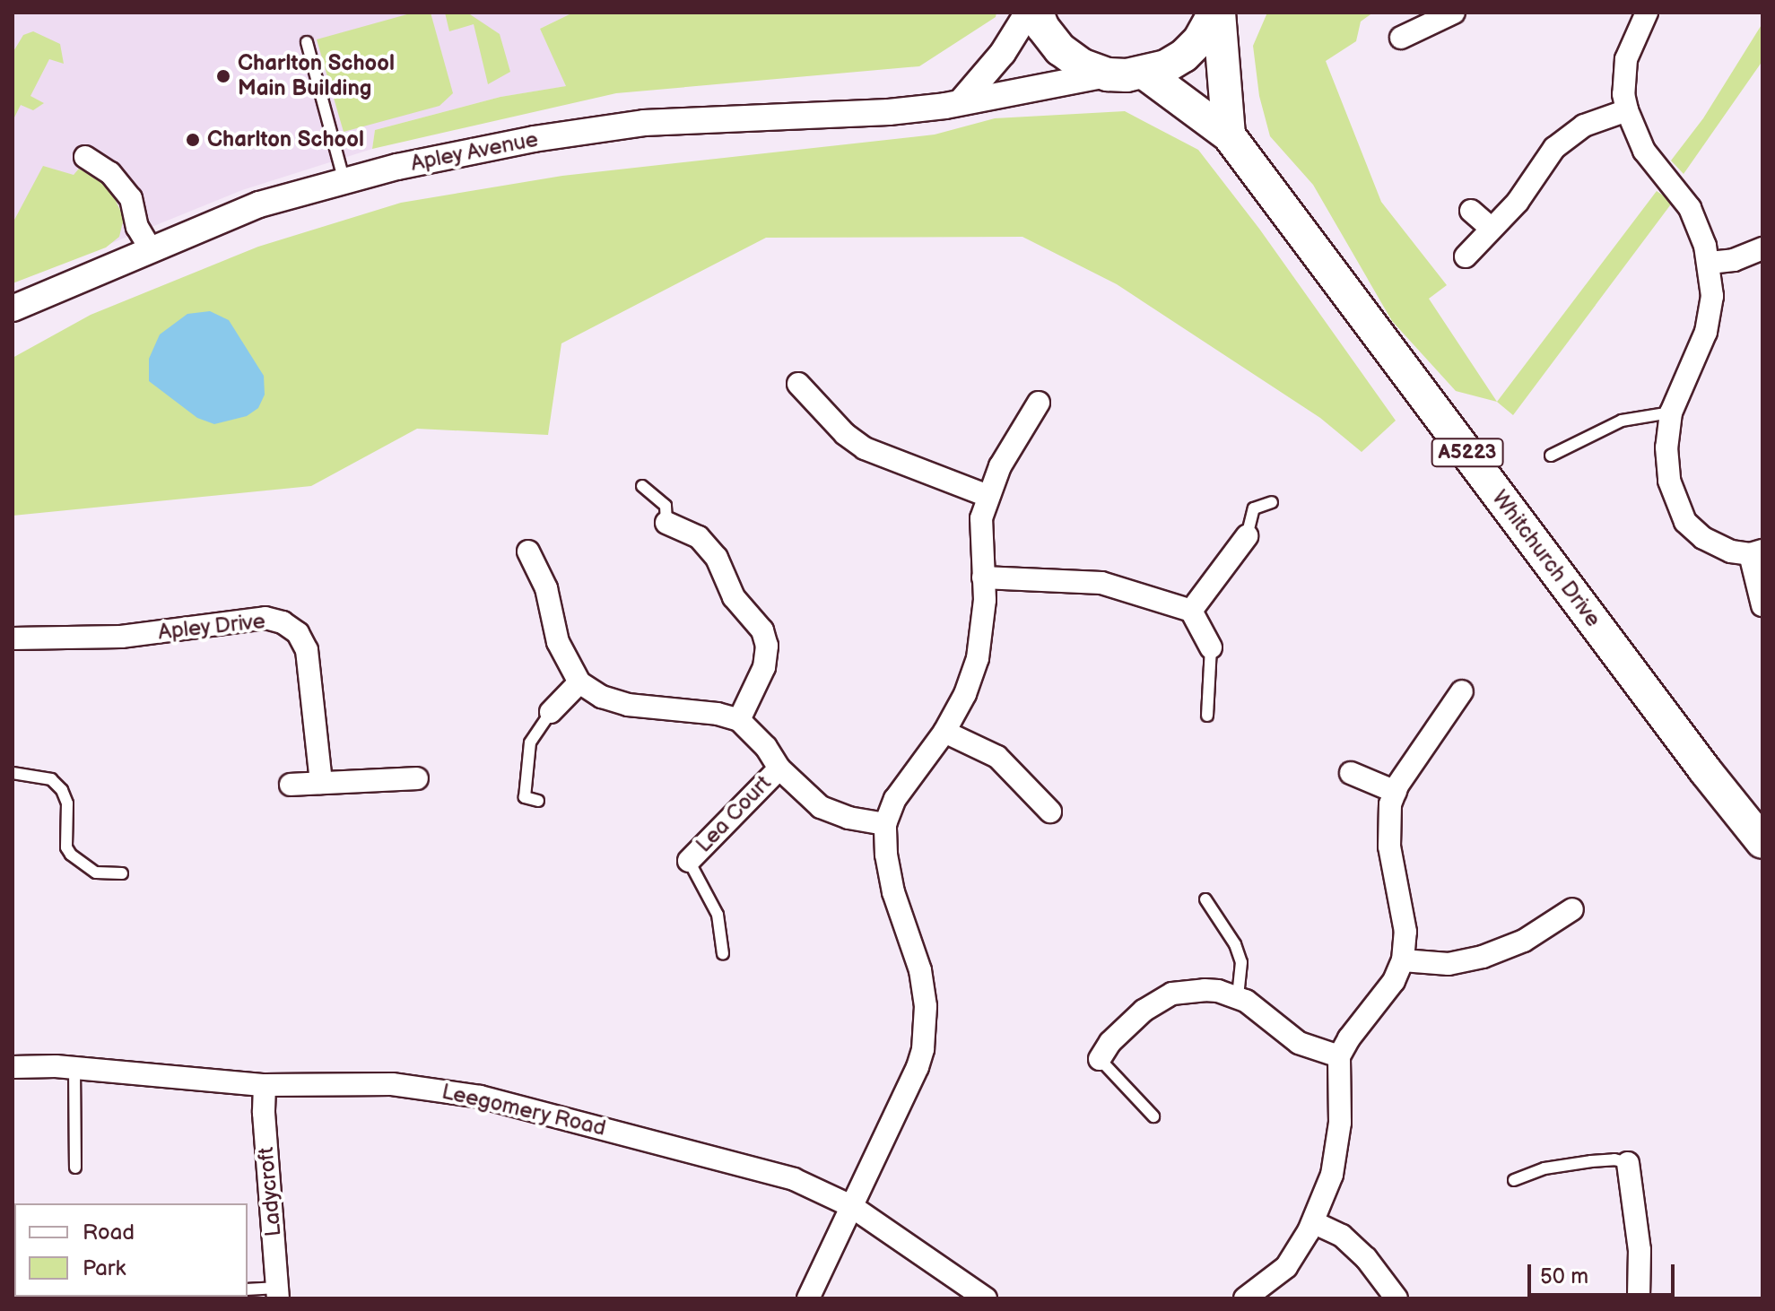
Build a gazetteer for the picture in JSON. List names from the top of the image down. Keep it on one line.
{"streets":{"main road":["A5223","Whitchurch Drive"],"street":["Apley Avenue","Apley Drive","Lea Court","Leegomery Road","Ladycroft"]},"crossings":[["Leegomery Road","Ladycroft"]],"places":["Charlton School Main Building","Charlton School"],"legend":["Road","Park"],"scale_bar":"50 m"}
